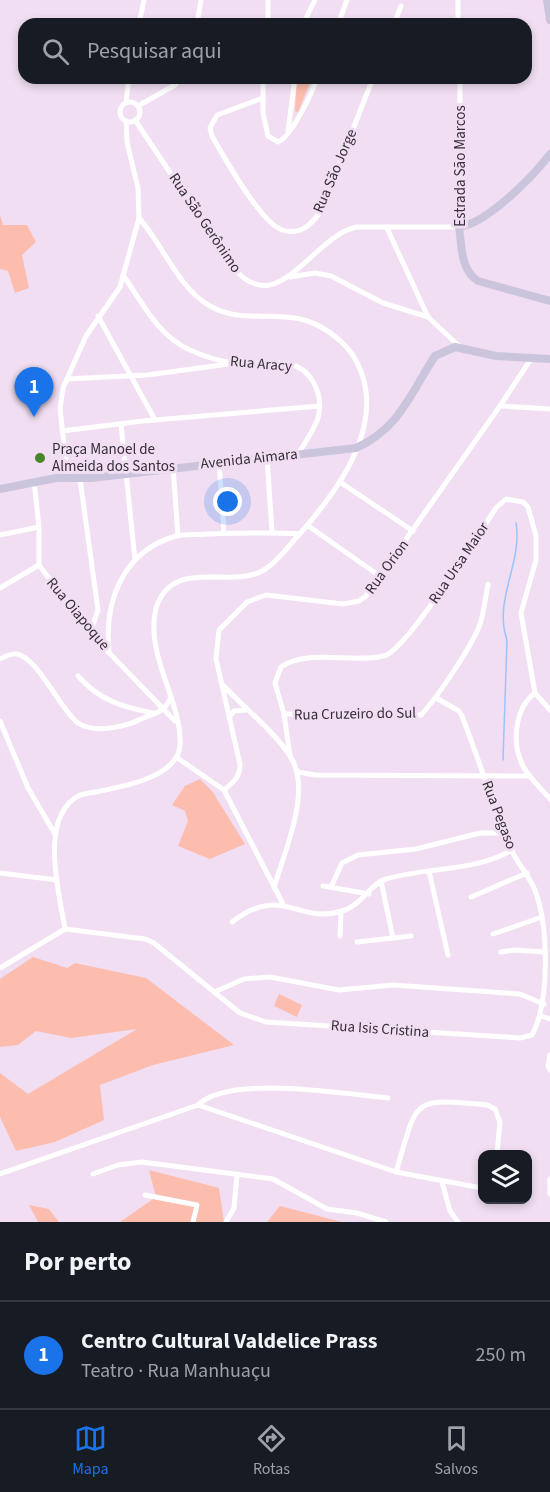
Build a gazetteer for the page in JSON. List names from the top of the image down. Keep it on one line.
{"streets":{"main road":["Estrada São Marcos","Avenida Aimara"],"street":["Rua São Jorge","Rua São Gerônimo","Rua Aracy","Rua Ursa Maior","Rua Orion","Rua Oiapoque","Rua Cruzeiro do Sul","Rua Pegaso","Rua Isis Cristina"]},"crossings":[["Avenida Aimara","Rua Oiapoque"],["Rua Ursa Maior","Rua Cruzeiro do Sul"],["Rua Cruzeiro do Sul","Rua Pegaso"],["Rua Pegaso","Rua Isis Cristina"]],"places":["Praça Manoel de Almeida dos Santos"],"page":{"search":"Pesquisar aqui","pins":"1","heading":"Por perto","list":[{"mark":"1","name":"Centro Cultural Valdelice Prass","note":"Teatro · Rua Manhuaçu","value":"250 m"}],"nav":["Mapa","Rotas","Salvos"]}}
